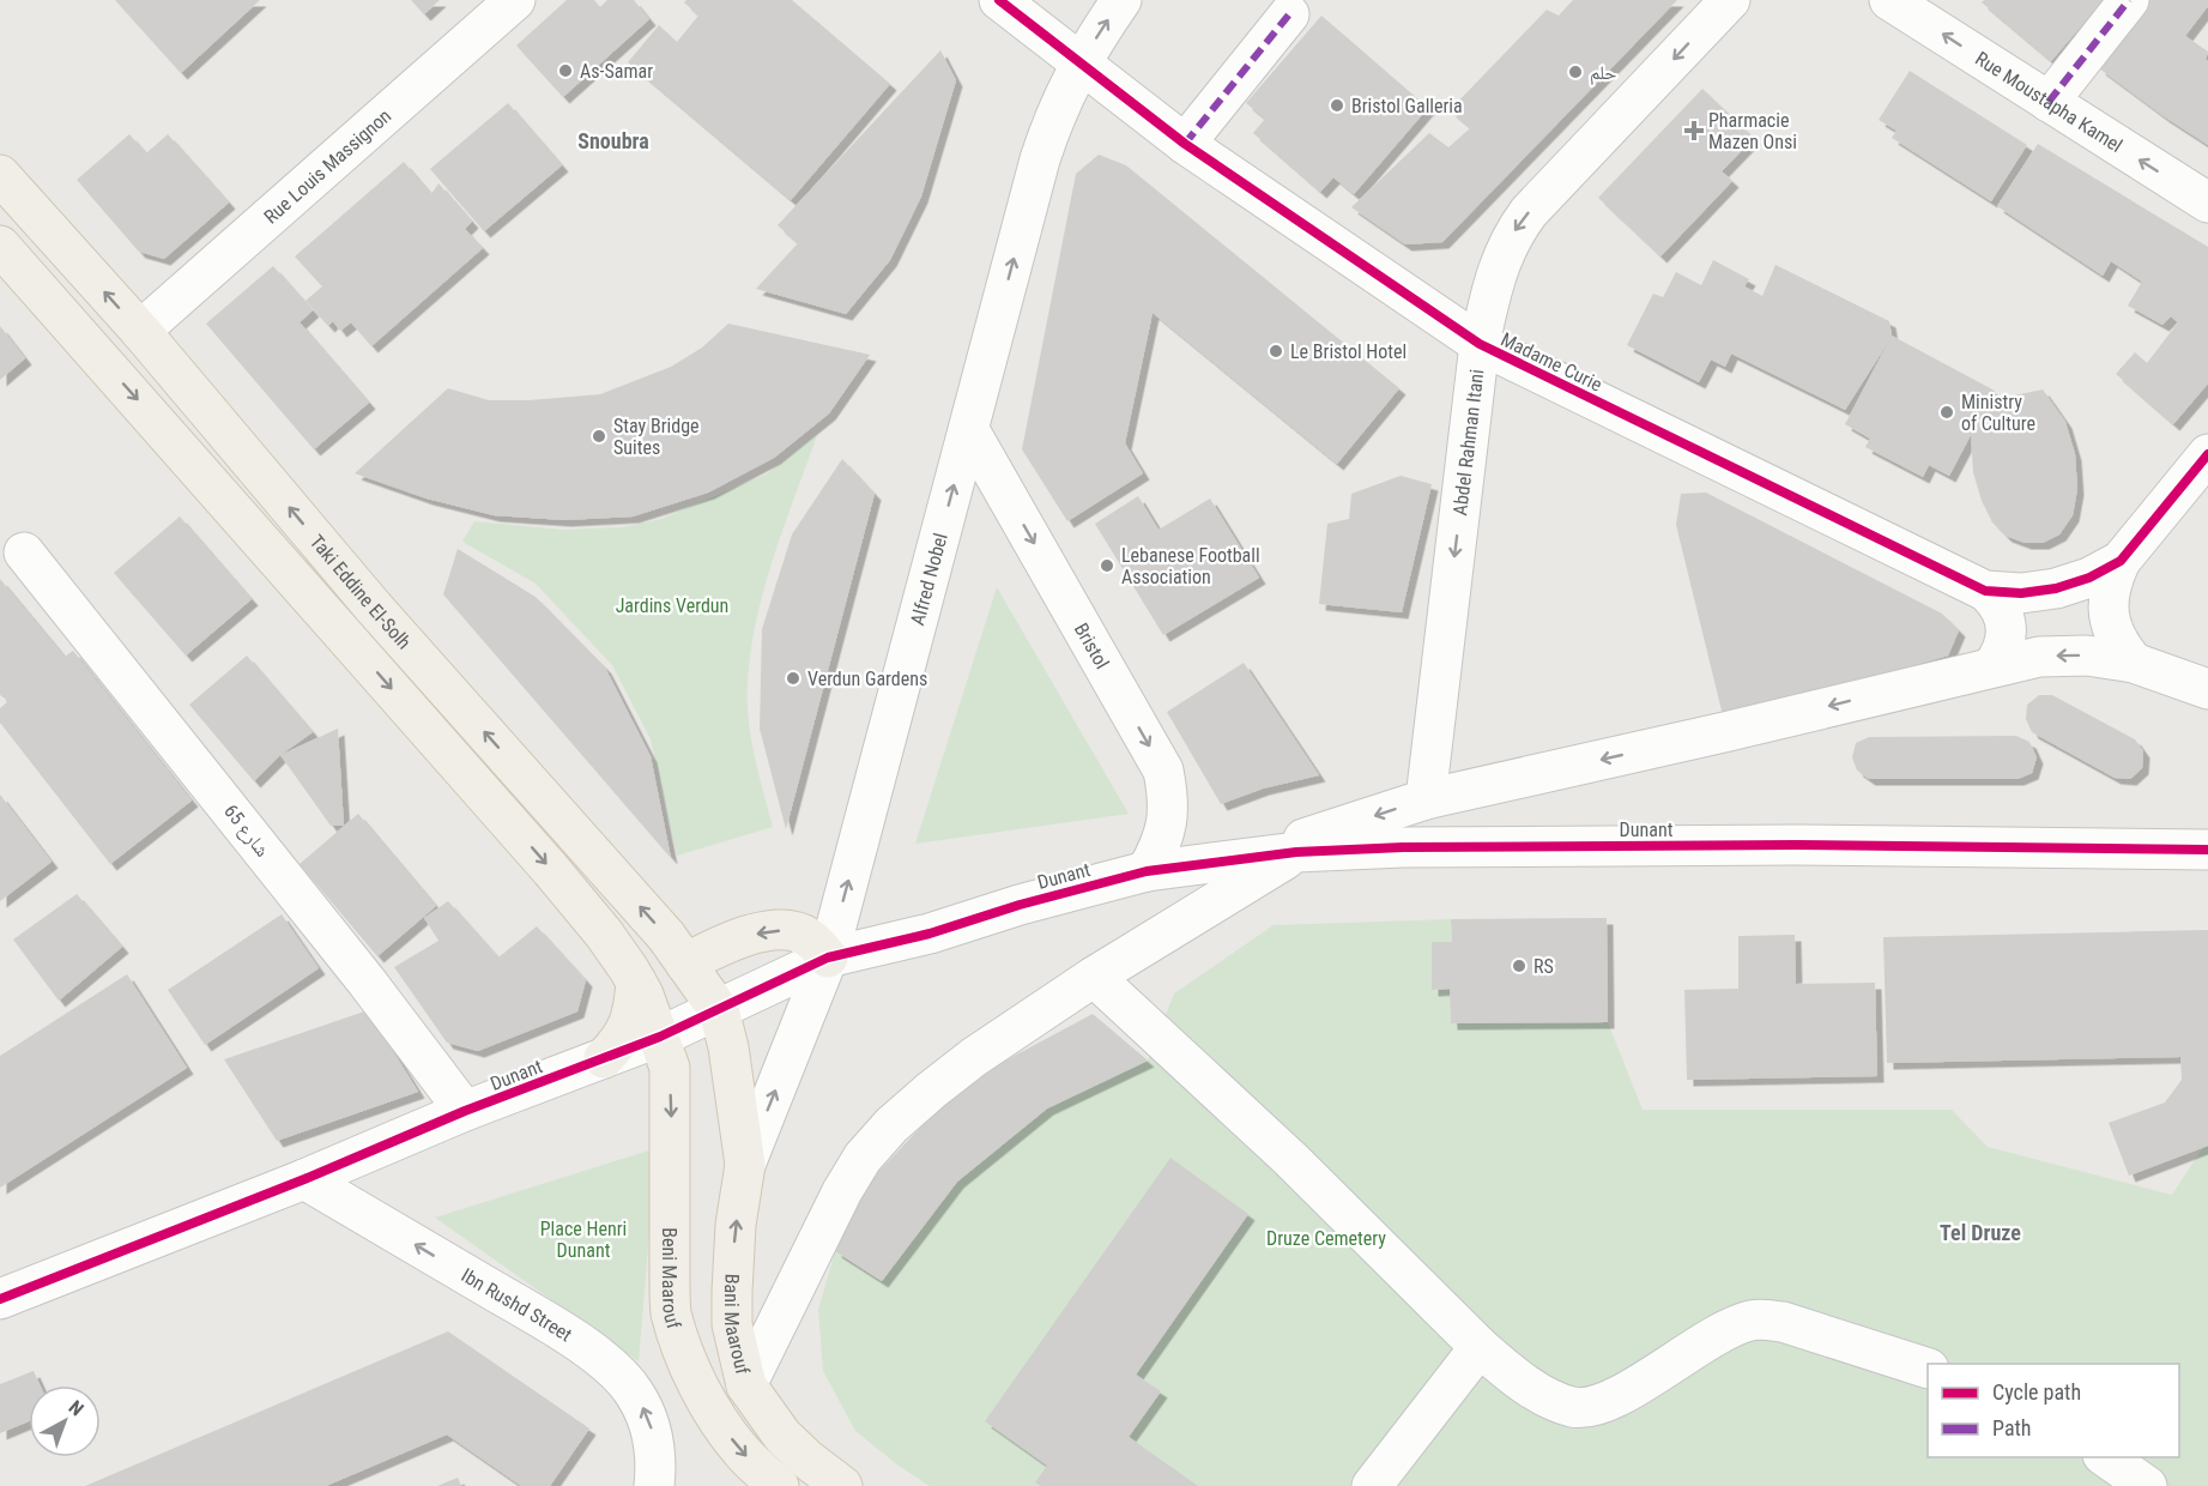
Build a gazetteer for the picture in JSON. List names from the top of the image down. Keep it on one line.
{"streets":{"main road":["Taki Eddine El-Solh","Beni Maarouf","Bani Maarouf"],"street":["Rue Moustapha Kamel","Rue Louis Massignon","Madame Curie","Abdel Rahman Itani","Alfred Nobel","Bristol","Dunant","شارع 65","Ibn Rushd Street"]},"crossings":[["Rue Louis Massignon","Taki Eddine El-Solh"],["Madame Curie","Abdel Rahman Itani"],["Madame Curie","Alfred Nobel"],["Abdel Rahman Itani","Dunant"],["Alfred Nobel","Bristol"],["Alfred Nobel","Dunant"],["Alfred Nobel","Bani Maarouf"],["Taki Eddine El-Solh","Dunant"],["Bristol","Dunant"],["Dunant","شارع 65"],["Dunant","Beni Maarouf"],["Dunant","Ibn Rushd Street"]],"one_way":["Rue Moustapha Kamel","Abdel Rahman Itani","Bristol","Ibn Rushd Street","Bani Maarouf"],"districts":["Snoubra","Tel Druze"],"parks":["Jardins Verdun","Place Henri Dunant","Druze Cemetery"],"places":{"other":["As-Samar","حلم","Bristol Galleria","Le Bristol Hotel","Ministry of Culture","Stay Bridge Suites","Lebanese Football Association","Verdun Gardens","RS"],"health":["Pharmacie Mazen Onsi"]},"legend":["Cycle path","Path"],"north":"top right"}
